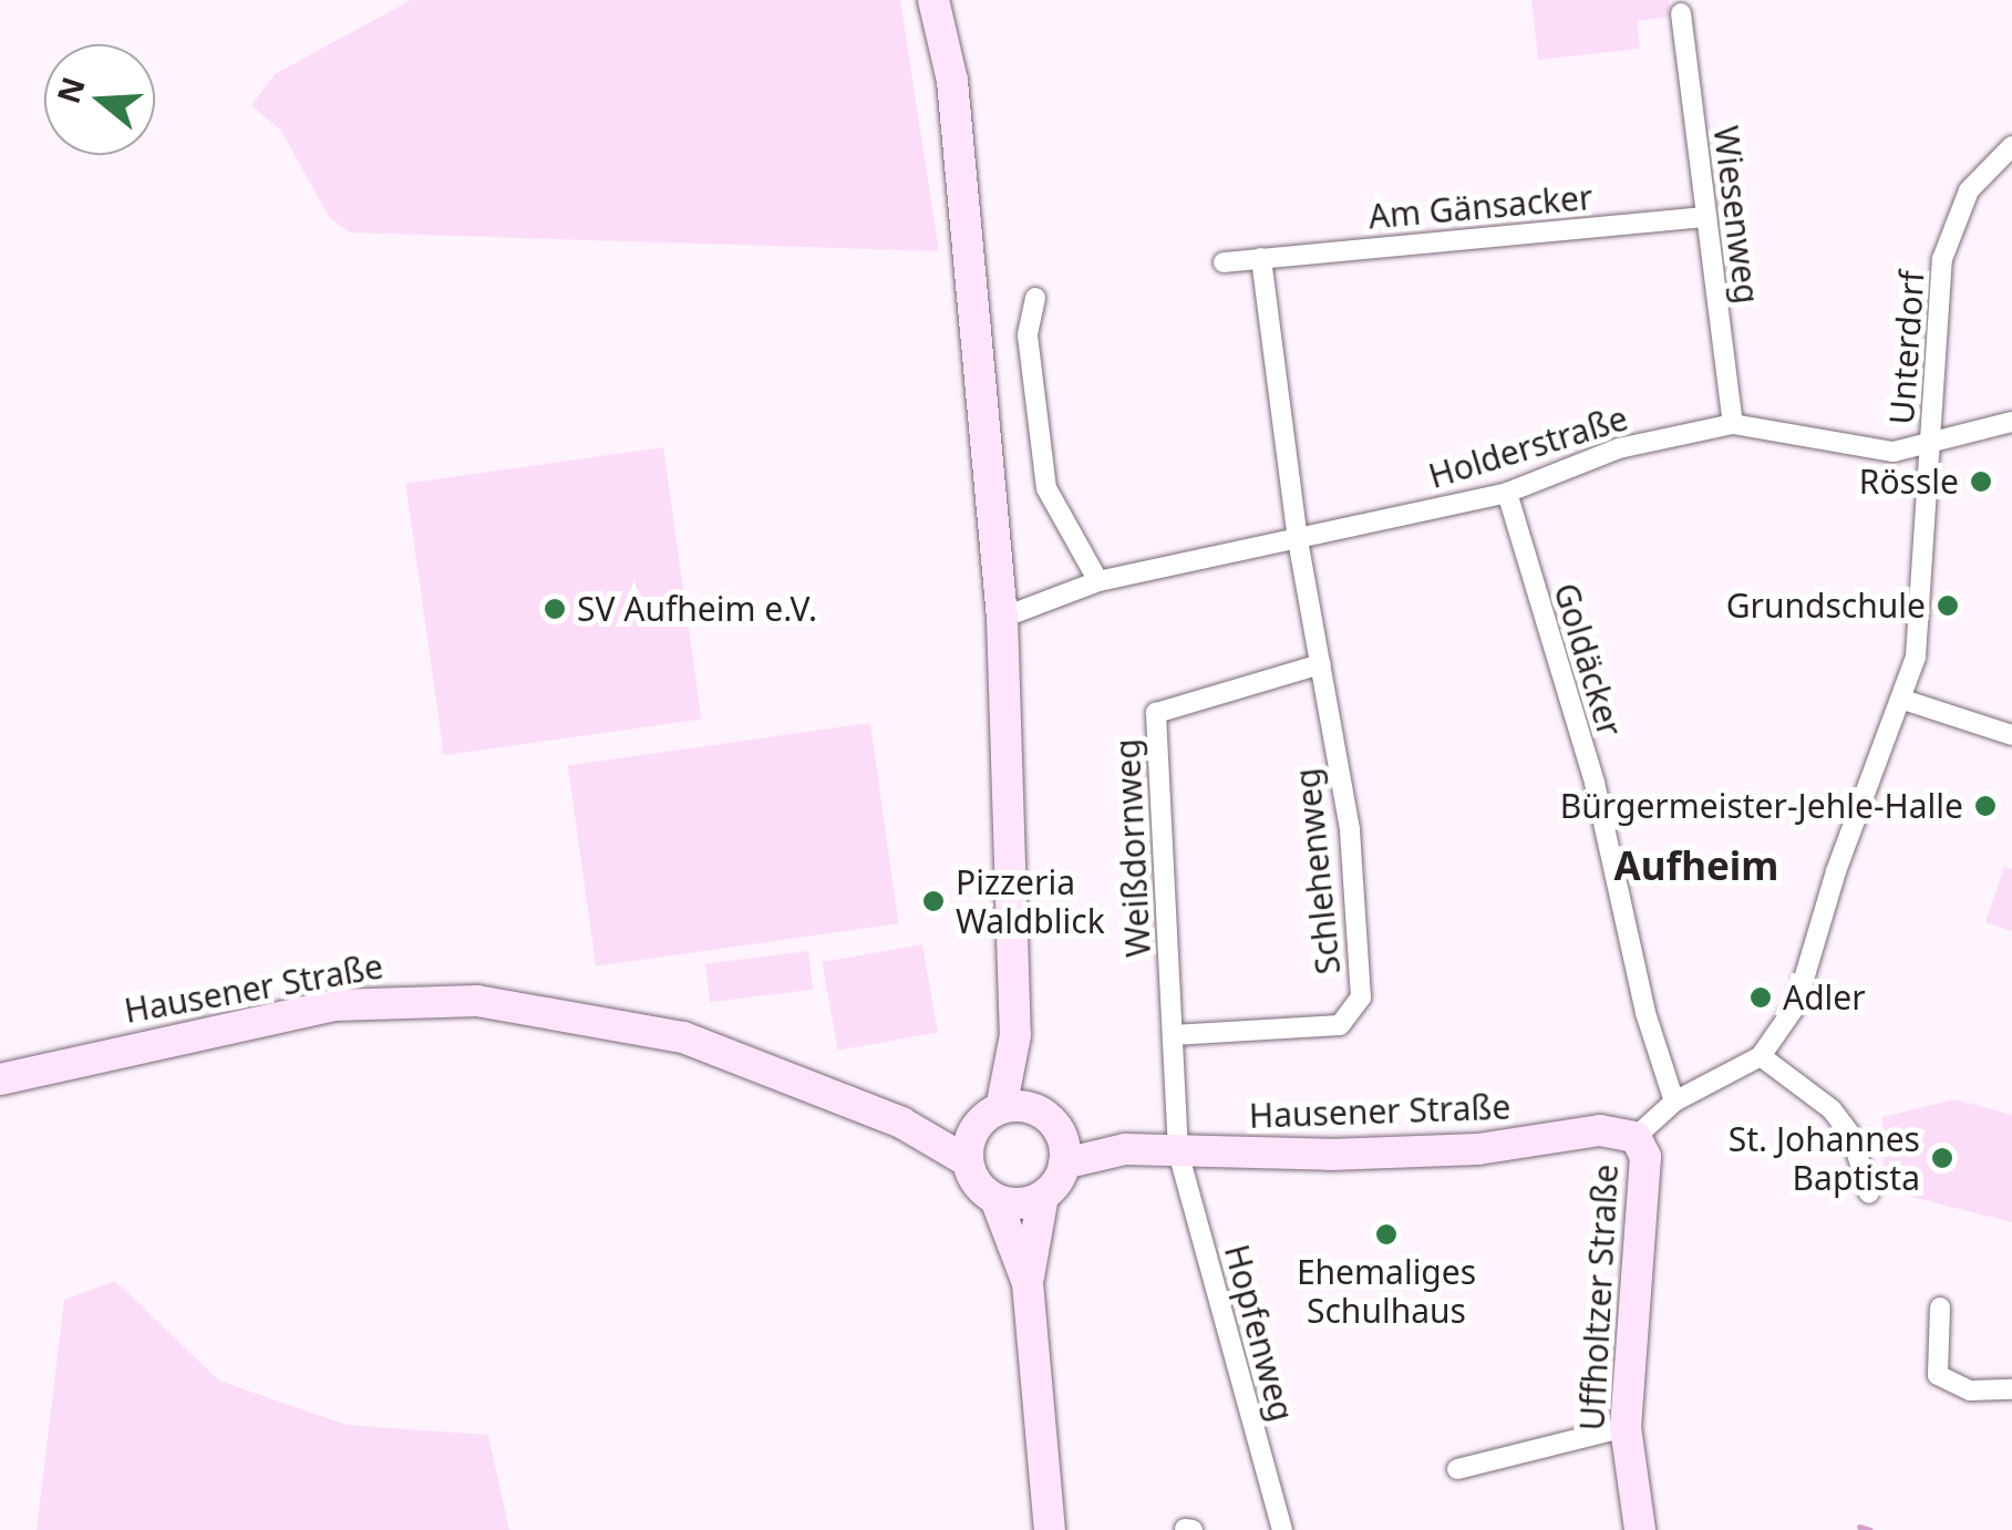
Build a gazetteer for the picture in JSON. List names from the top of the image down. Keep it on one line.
{"streets":{"street":["Am Gänsacker","Wiesenweg","Unterdorf","Holderstraße","Goldäcker","Weißdornweg","Schlehenweg","Hausener Straße","Uffholtzer Straße","Hopfenweg"]},"crossings":[["Am Gänsacker","Wiesenweg"],["Wiesenweg","Holderstraße"],["Unterdorf","Holderstraße"],["Unterdorf","Goldäcker"],["Unterdorf","Hausener Straße"],["Unterdorf","Uffholtzer Straße"],["Holderstraße","Goldäcker"],["Holderstraße","Schlehenweg"],["Weißdornweg","Schlehenweg"],["Weißdornweg","Hausener Straße"],["Weißdornweg","Hopfenweg"],["Hausener Straße","Uffholtzer Straße"],["Hausener Straße","Hopfenweg"]],"districts":["Aufheim"],"places":["Rössle","Grundschule","SV Aufheim e.V.","Bürgermeister-Jehle-Halle","Pizzeria Waldblick","Adler","St. Johannes Baptista","Ehemaliges Schulhaus"],"north":"left"}
